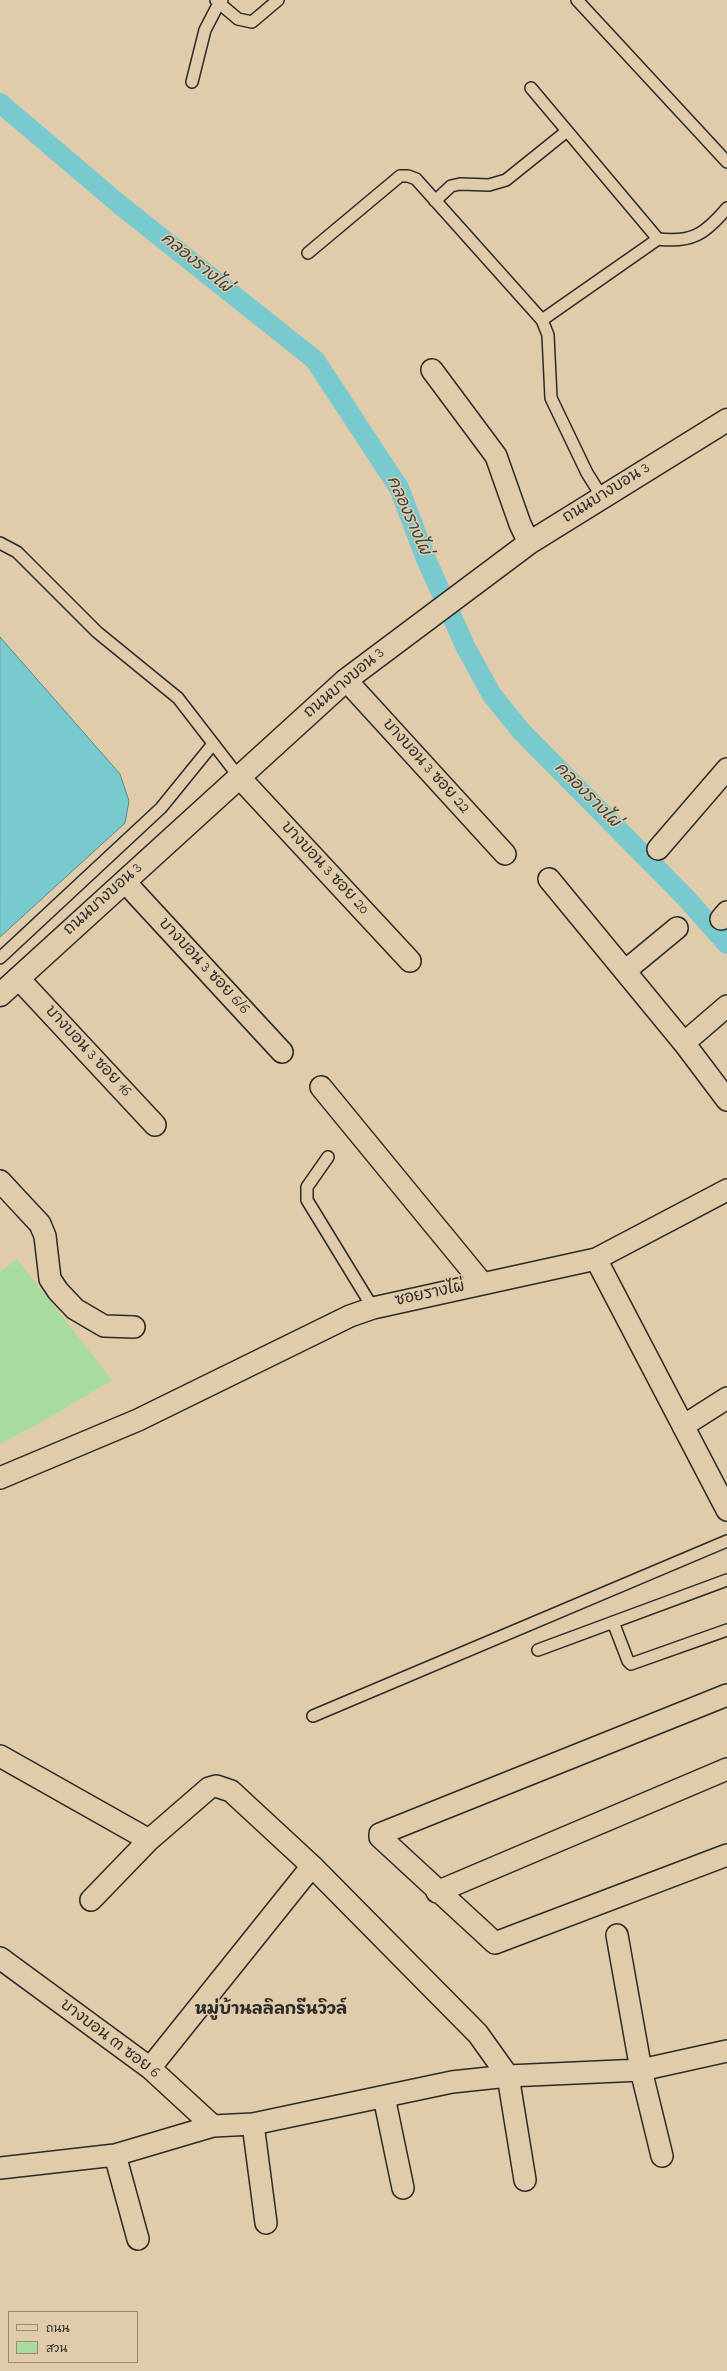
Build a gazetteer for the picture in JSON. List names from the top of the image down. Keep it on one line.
{"streets":{"main road":["ถนนบางบอน 3"],"street":["บางบอน 3 ซอย 22","บางบอน 3 ซอย 20","บางบอน 3 ซอย 6/6","บางบอน 3 ซอย 16","ซอยรางไผ่","บางบอน ๓ ซอย 6"]},"crossings":[["ถนนบางบอน 3","บางบอน 3 ซอย 22"],["ถนนบางบอน 3","บางบอน 3 ซอย 20"],["ถนนบางบอน 3","บางบอน 3 ซอย 6/6"],["ถนนบางบอน 3","บางบอน 3 ซอย 16"]],"districts":["หมู่บ้านลลิลกรีนวิวล์"],"water":["คลองรางไผ่"],"legend":["ถนน","สวน"]}
